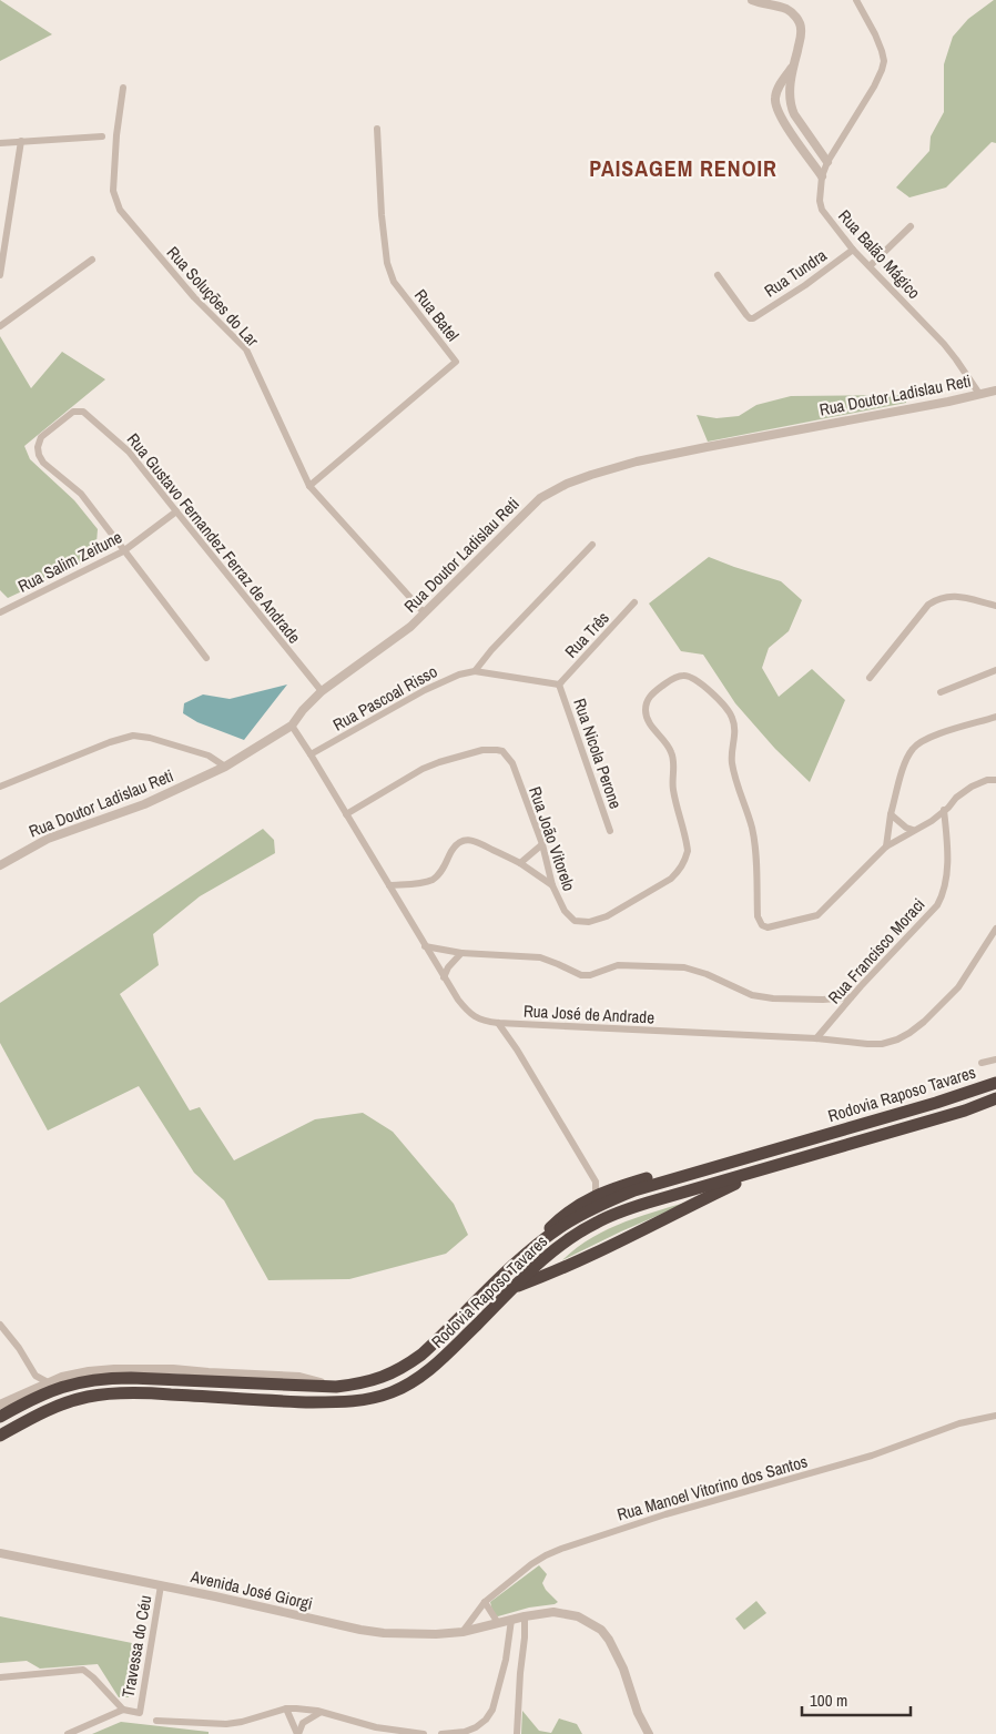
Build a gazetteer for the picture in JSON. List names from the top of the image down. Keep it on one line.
{"streets":{"highway":["Rodovia Raposo Tavares"],"street":["Rua Balão Mágico","Rua Tundra","Rua Soluções do Lar","Rua Batel","Rua Doutor Ladislau Reti","Rua Gustavo Fernandez Ferraz de Andrade","Rua Salim Zeitune","Rua Três","Rua Pascoal Risso","Rua Nicola Perone","Rua João Vitorelo","Rua Francisco Moraci","Rua José de Andrade","Rua Manoel Vitorino dos Santos","Avenida José Giorgi","Travessa do Céu"]},"crossings":[["Rua Balão Mágico","Rua Tundra"],["Rua Balão Mágico","Rua Doutor Ladislau Reti"],["Rua Soluções do Lar","Rua Batel"],["Rua Soluções do Lar","Rua Doutor Ladislau Reti"],["Rua Doutor Ladislau Reti","Rua Gustavo Fernandez Ferraz de Andrade"],["Rua Doutor Ladislau Reti","Rua José de Andrade"],["Rua Gustavo Fernandez Ferraz de Andrade","Rua Salim Zeitune"],["Rua Três","Rua Pascoal Risso"],["Rua Três","Rua Nicola Perone"],["Rua Pascoal Risso","Rua Nicola Perone"],["Rua Pascoal Risso","Rua José de Andrade"],["Rua João Vitorelo","Rua José de Andrade"],["Rua Francisco Moraci","Rua José de Andrade"],["Rua Manoel Vitorino dos Santos","Avenida José Giorgi"],["Avenida José Giorgi","Travessa do Céu"]],"districts":["PAISAGEM RENOIR"],"scale_bar":"100 m"}
